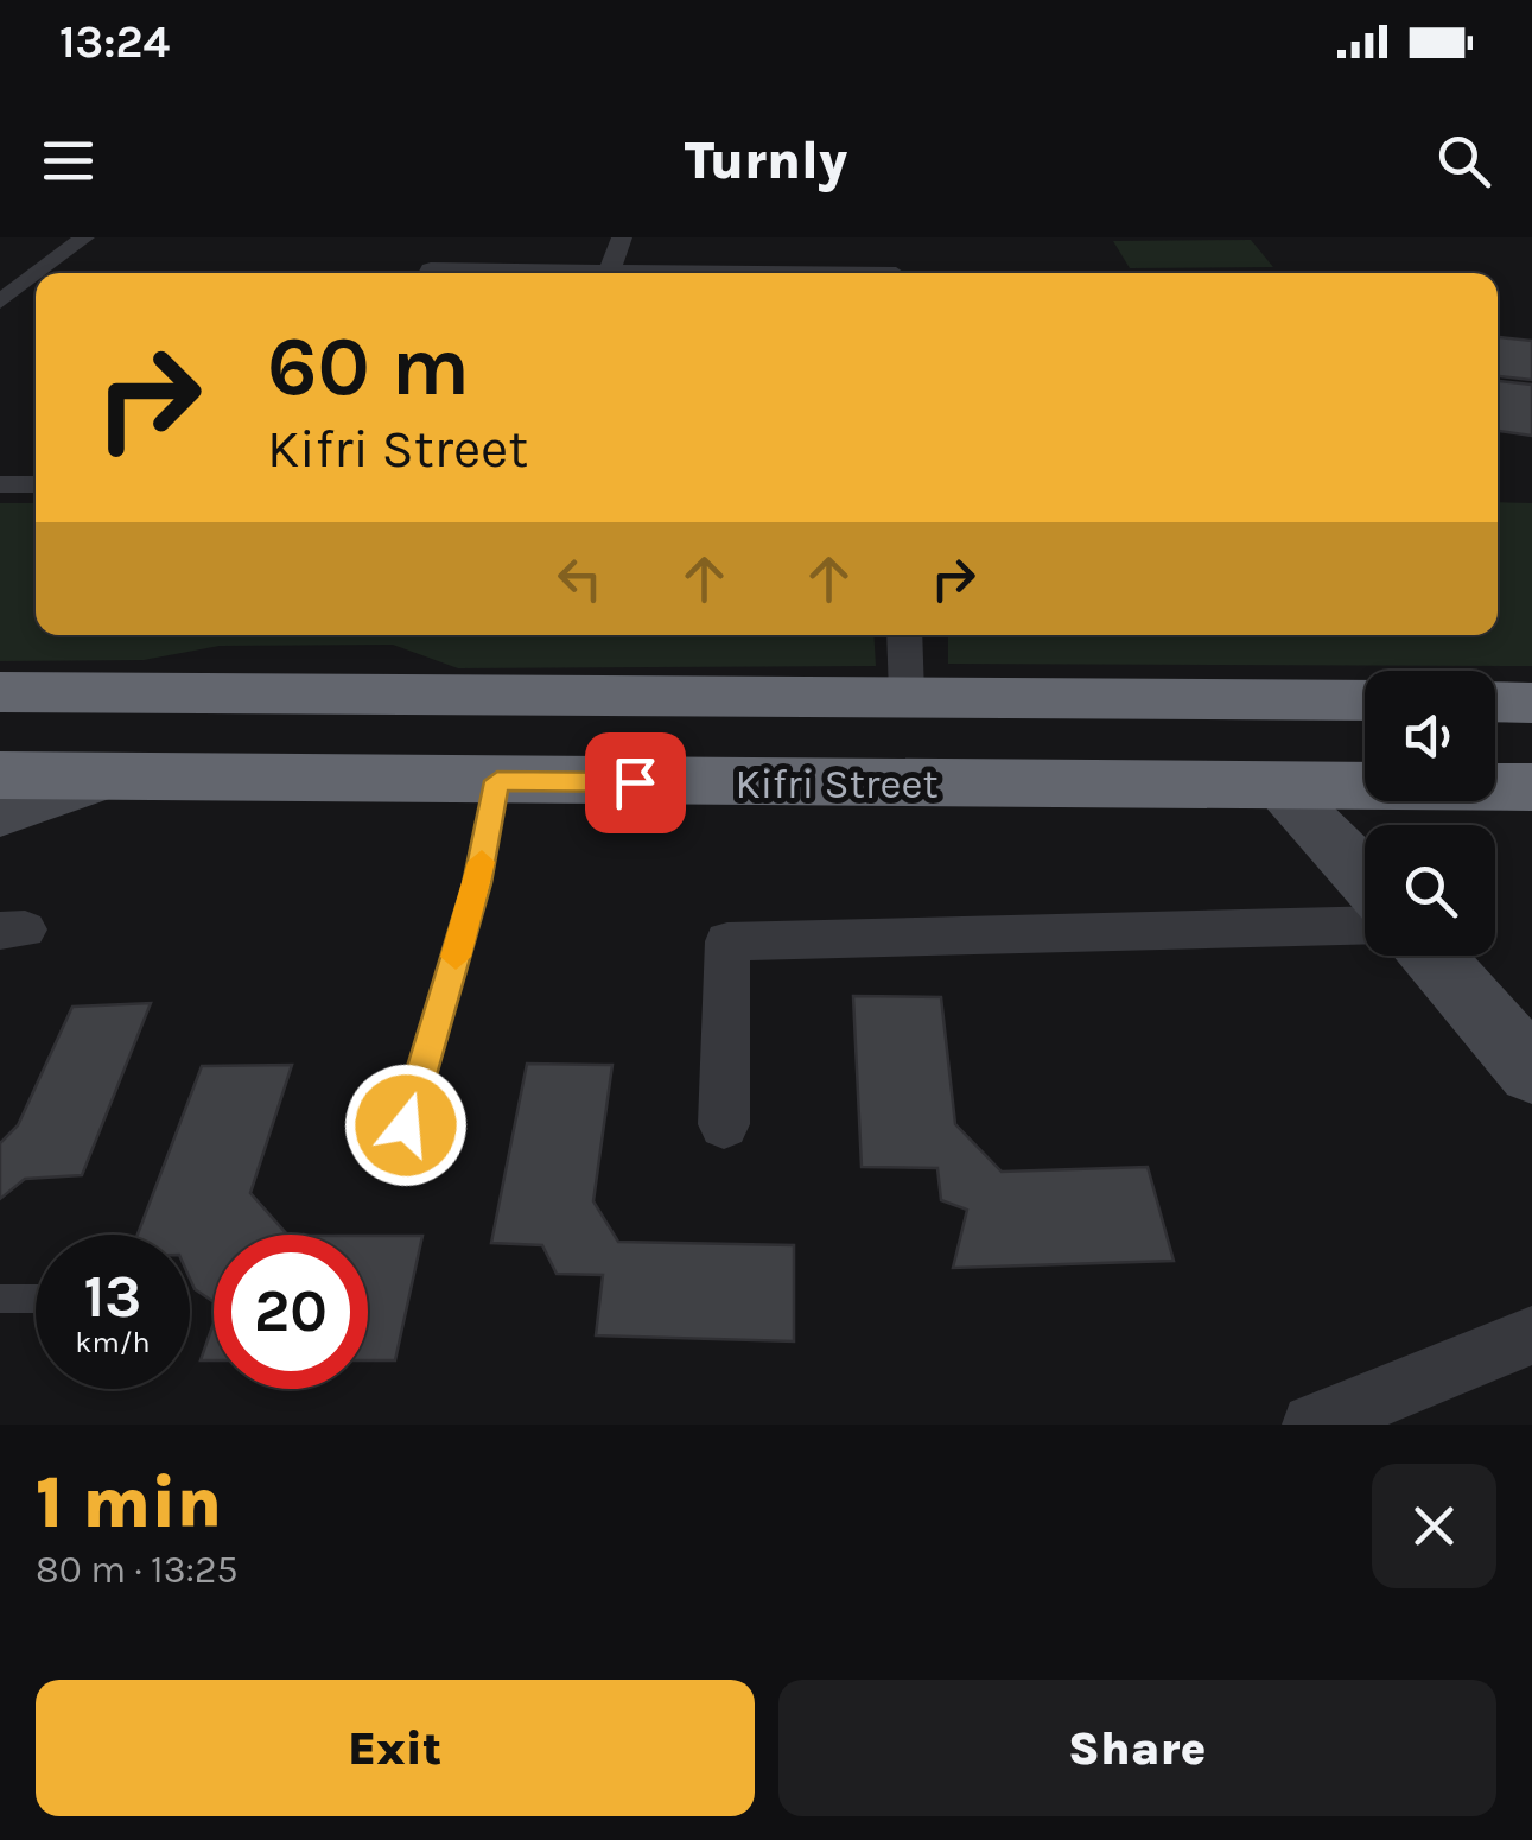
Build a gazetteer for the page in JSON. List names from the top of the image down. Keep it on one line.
{"streets":{"highway":["Kifri Street"]},"page":{"status":"13:24","header":"Turnly","turn":["60 m","Kifri Street"],"speed":"13 km/h","limit":"20","heading":["1 min","80 m · 13:25"],"buttons":["Exit","Share"]}}
